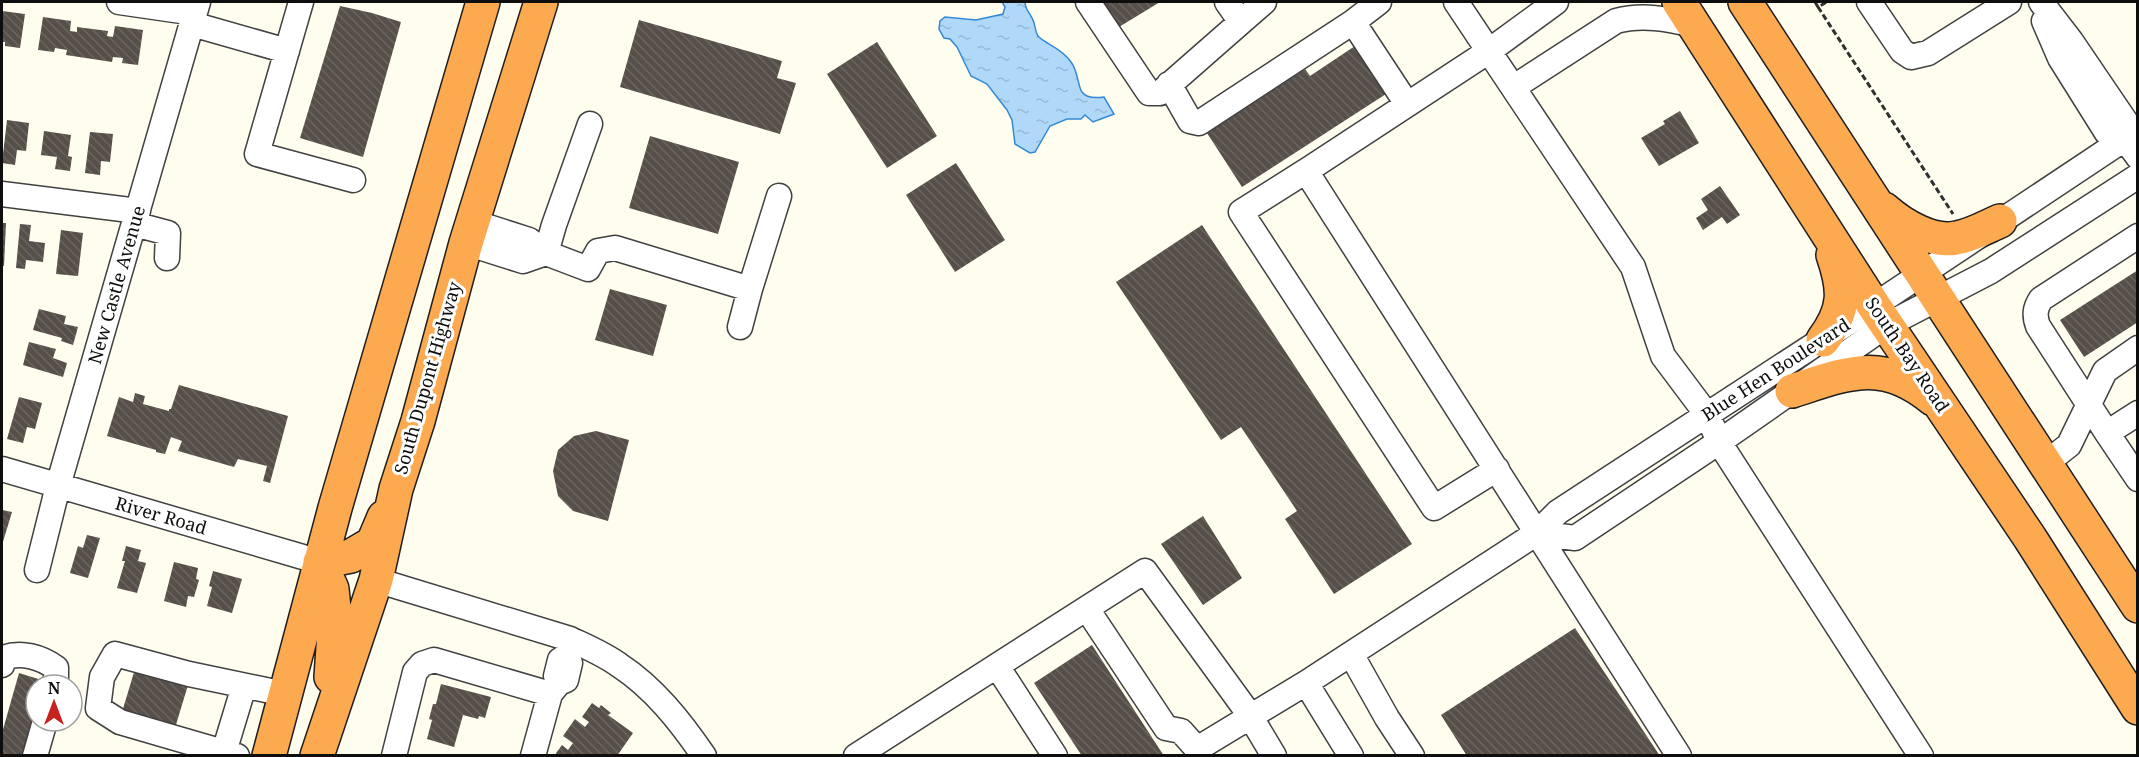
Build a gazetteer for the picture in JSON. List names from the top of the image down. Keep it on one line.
{"streets":{"highway":["South Bay Road","South Dupont Highway"],"street":["New Castle Avenue","Blue Hen Boulevard","River Road"]},"crossings":[["New Castle Avenue","River Road"],["South Bay Road","Blue Hen Boulevard"]],"north":"top"}
